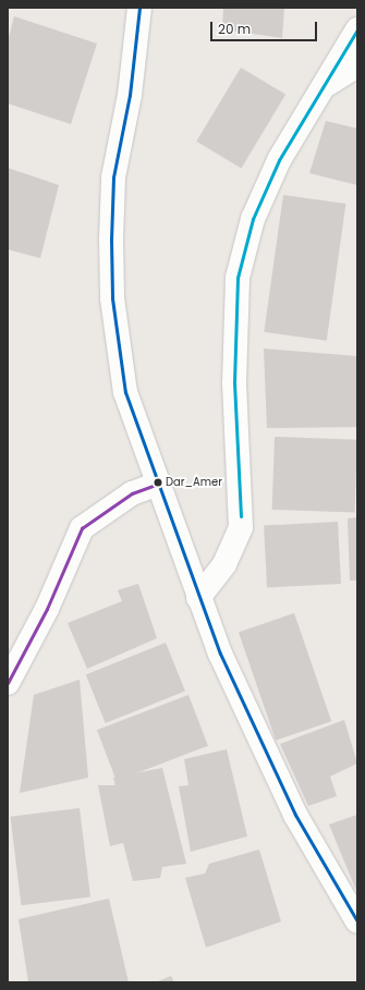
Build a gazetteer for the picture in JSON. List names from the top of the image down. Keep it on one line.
{"places":["Dar_Amer"],"lines":["transit line 20"],"scale_bar":"20 m"}
